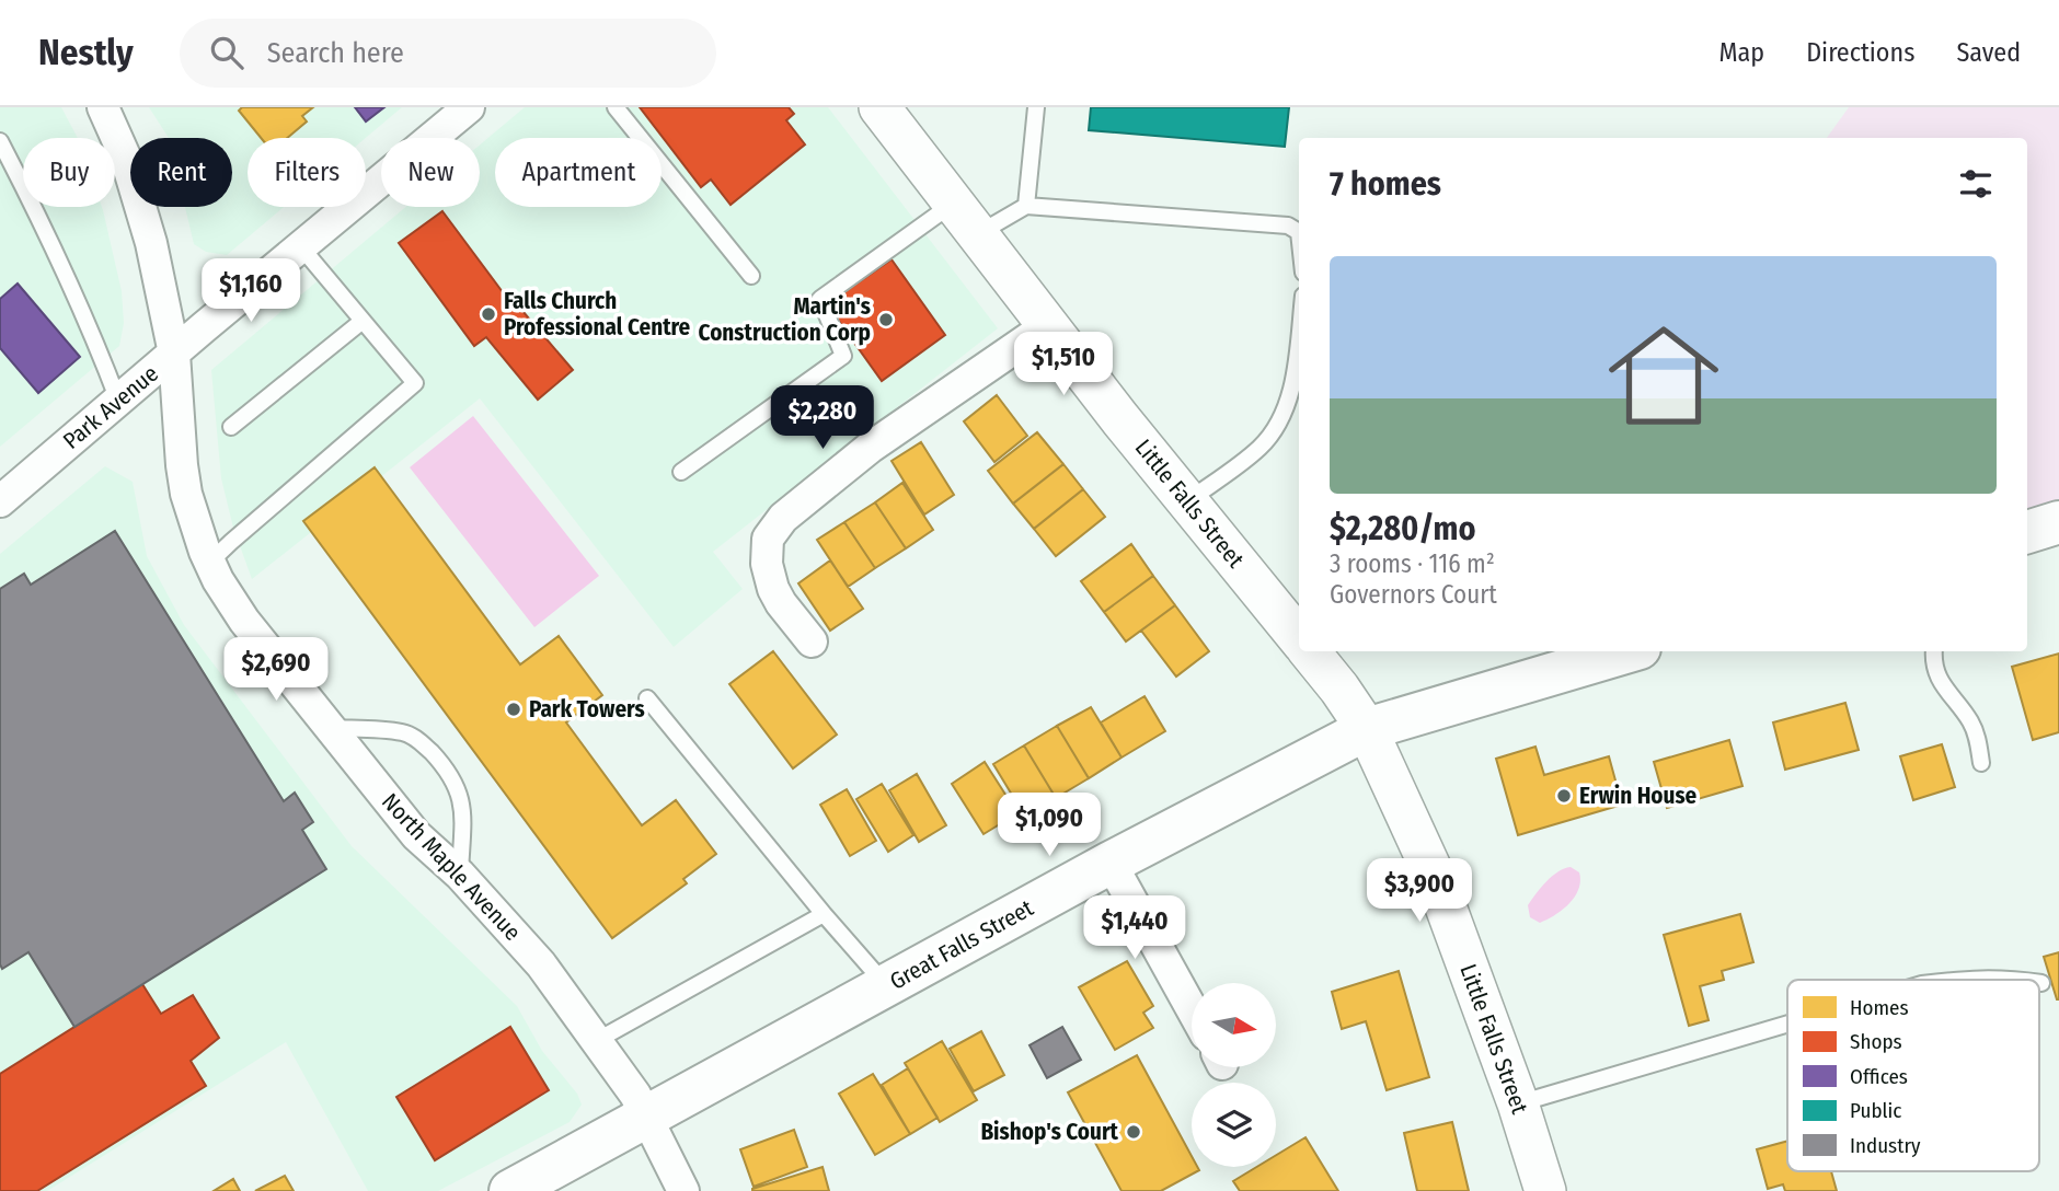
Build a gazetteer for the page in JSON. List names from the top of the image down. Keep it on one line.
{"streets":{"main road":["Great Falls Street"],"street":["Park Avenue","Little Falls Street","North Maple Avenue"]},"crossings":[["Park Avenue","North Maple Avenue"],["Little Falls Street","Great Falls Street"],["North Maple Avenue","Great Falls Street"]],"places":["Falls Church Professional Centre","Martin's Construction Corp","Park Towers","Erwin House","Bishop's Court"],"legend":["Homes","Shops","Offices","Public","Industry"],"north":"right","page":{"header":"Nestly","search":"Search here","nav":["Map","Directions","Saved"],"chip":["Buy","Rent","Filters","New","Apartment"],"heading":"7 homes","list":[{"name":"$2,280/mo","note":"3 rooms · 116 m² · Governors Court"}],"price":["$1,160","$1,510","$2,280","$2,690","$1,090","$3,900","$1,440"]}}
